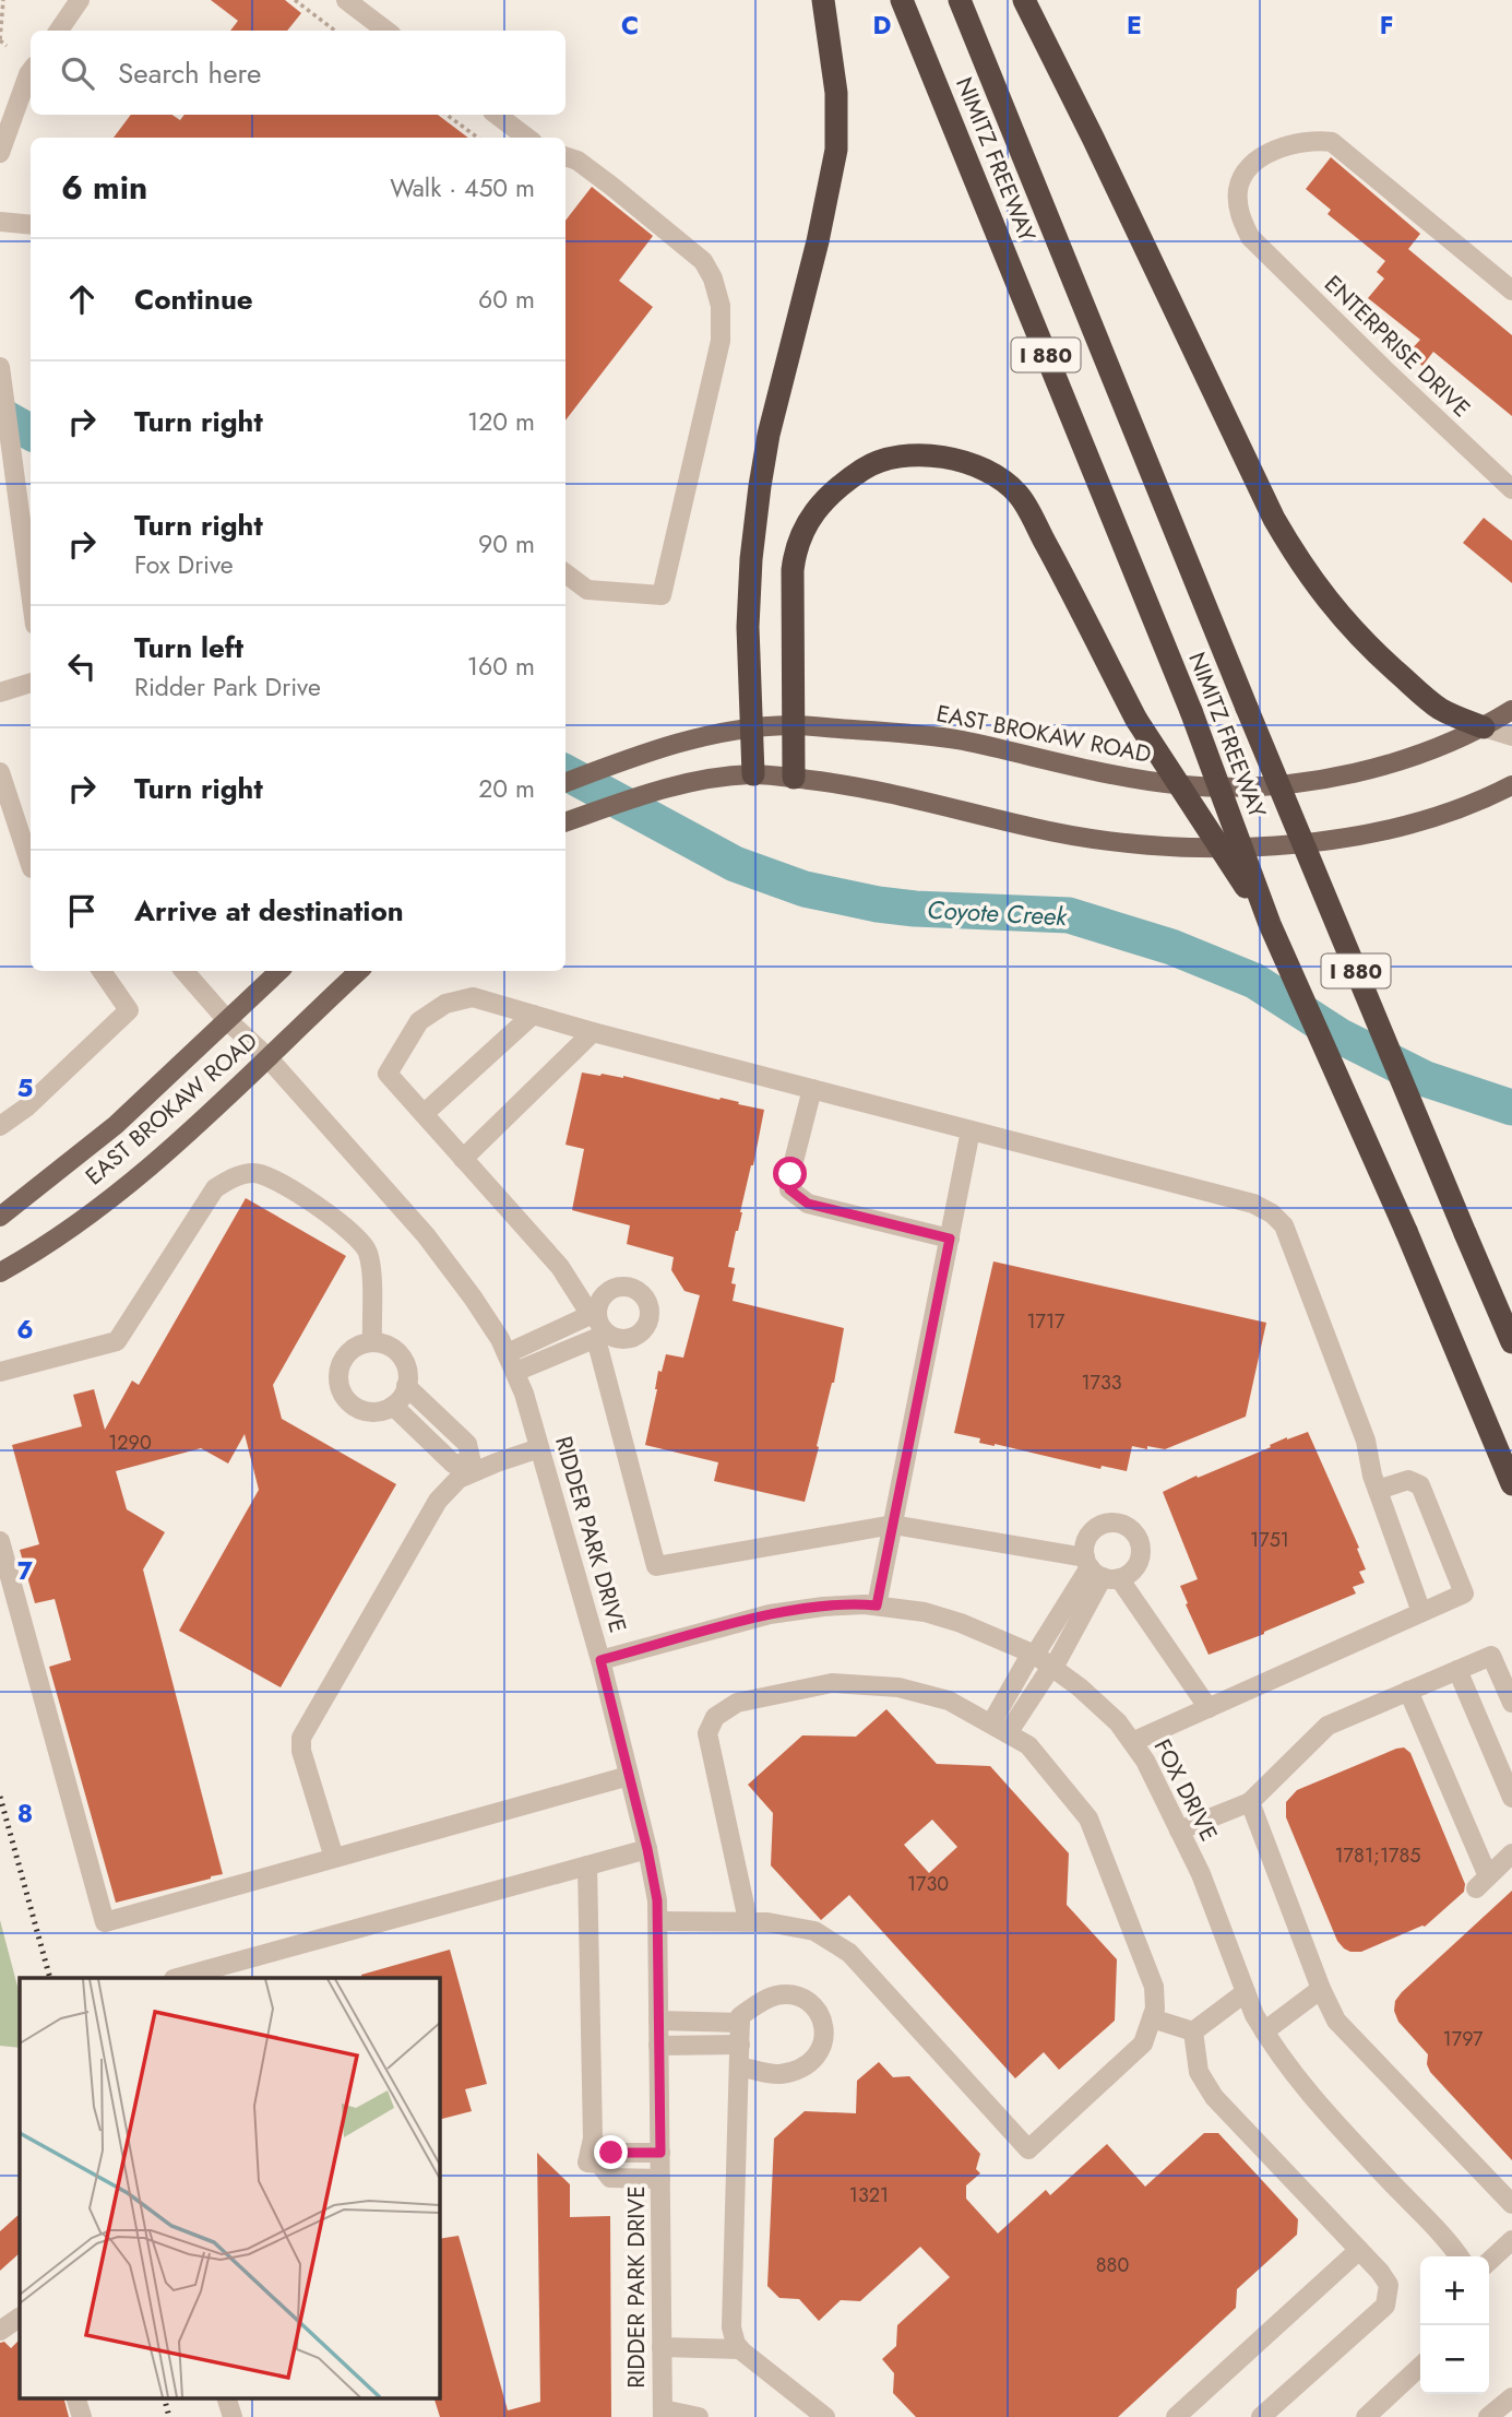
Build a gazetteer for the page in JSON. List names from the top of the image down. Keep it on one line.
{"streets":{"highway":["NIMITZ FREEWAY","I 880"],"main road":["EAST BROKAW ROAD"],"street":["ENTERPRISE DRIVE","RIDDER PARK DRIVE","FOX DRIVE"]},"crossings":[["EAST BROKAW ROAD","RIDDER PARK DRIVE"],["RIDDER PARK DRIVE","FOX DRIVE"]],"water":["Coyote Creek"],"house_numbers":["1717","1733","1290","1751","1781;1785","1730","1797","1321","880"],"page":{"search":"Search here","heading":["6 min","Walk · 450 m"],"list":[["Continue","60 m"],["Turn right","120 m"],["Turn right","Fox Drive","90 m"],["Turn left","Ridder Park Drive","160 m"],["Turn right","20 m"],"Arrive at destination"],"map_buttons":["+","−"]},"grid":{"columns":["C","D","E","F"],"rows":["5","6","7","8"]}}
